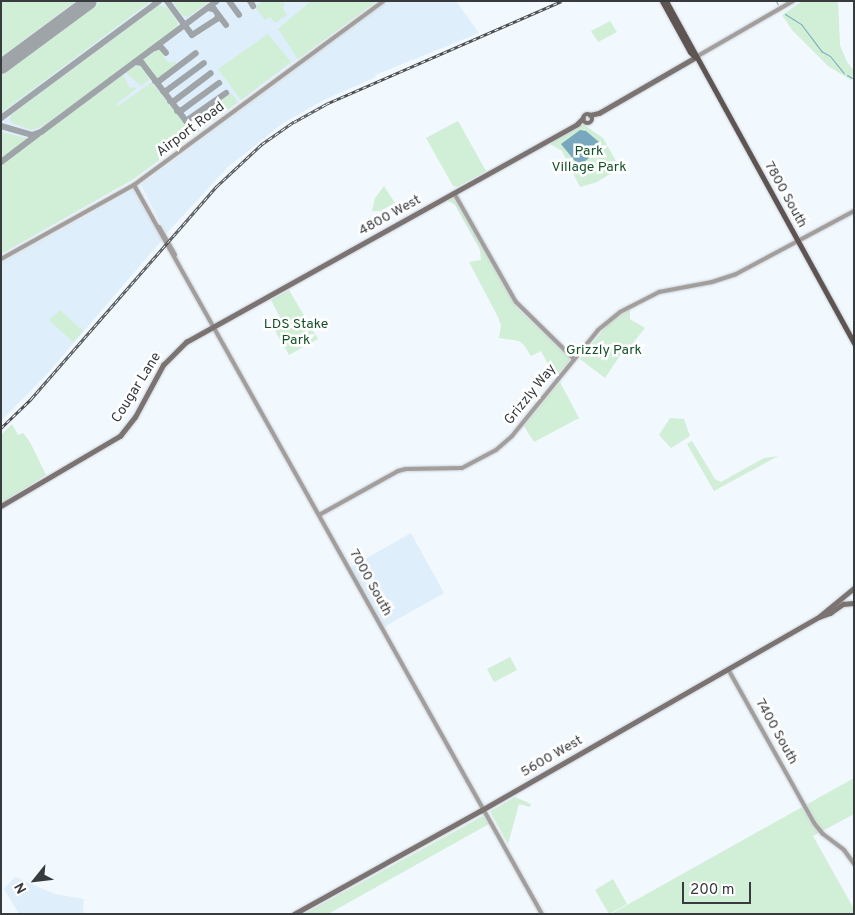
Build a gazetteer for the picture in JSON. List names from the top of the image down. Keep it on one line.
{"streets":{"main road":["7800 South","4800 West","Cougar Lane","5600 West"],"street":["Airport Road","Grizzly Way","7000 South","7400 South"]},"crossings":[["Airport Road","7000 South"],["7800 South","4800 West"],["7800 South","Grizzly Way"],["4800 West","Cougar Lane"],["4800 West","7000 South"],["Cougar Lane","7000 South"],["Grizzly Way","7000 South"],["7000 South","5600 West"],["7400 South","5600 West"]],"parks":["Park Village Park","LDS Stake Park","Grizzly Park"],"scale_bar":"200 m","north":"bottom left"}
